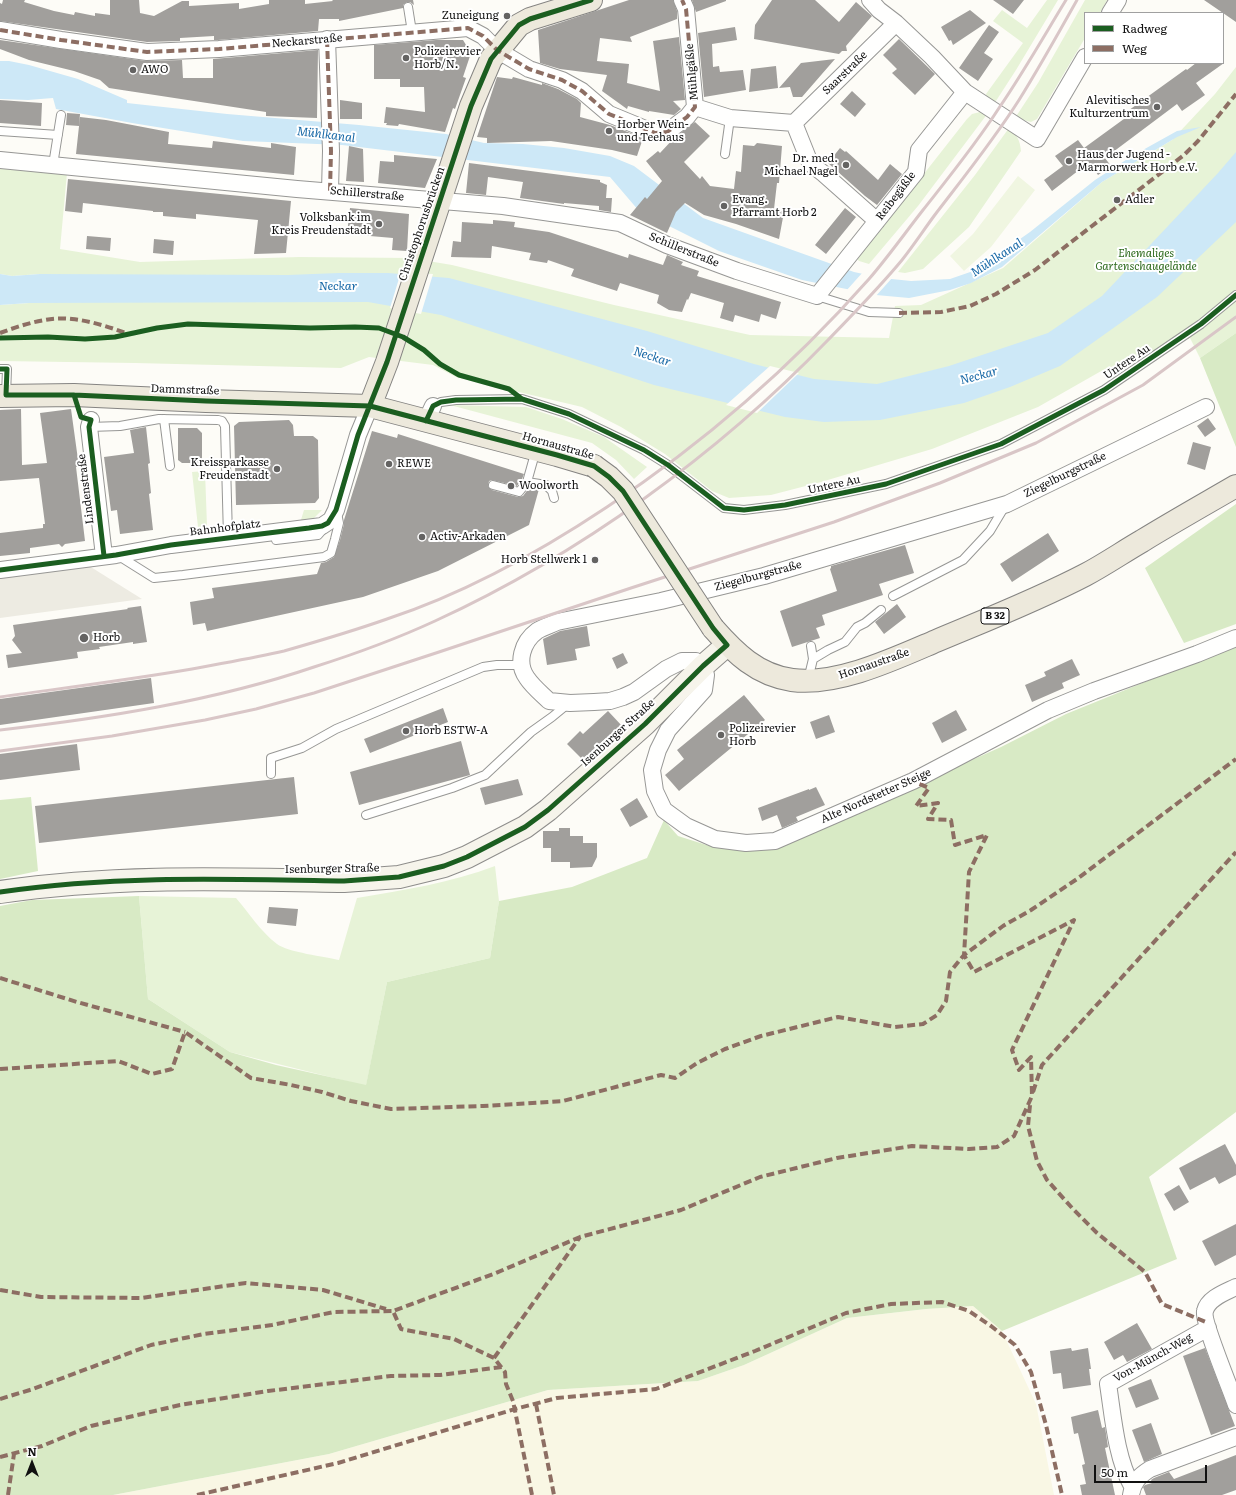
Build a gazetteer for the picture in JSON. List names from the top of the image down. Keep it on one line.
{"streets":{"main road":["Christophorusbrücken","Dammstraße","Hornaustraße","B 32"],"street":["Neckarstraße","Mühlgäßle","Saarstraße","Schillerstraße","Reibegäßle","Ziegelburgstraße","Lindenstraße","Bahnhofplatz","Isenburger Straße","Alte Nordstetter Steige","Von-Münch-Weg"],"lane":["Untere Au"]},"crossings":[["Neckarstraße","Mühlgäßle"],["Neckarstraße","Christophorusbrücken"],["Mühlgäßle","Christophorusbrücken"],["Schillerstraße","Reibegäßle"],["Schillerstraße","Christophorusbrücken"],["Christophorusbrücken","Dammstraße"],["Christophorusbrücken","Hornaustraße"],["Untere Au","Hornaustraße"],["Dammstraße","Hornaustraße"],["Hornaustraße","Isenburger Straße"],["Lindenstraße","Bahnhofplatz"],["Isenburger Straße","Alte Nordstetter Steige"]],"water":["Mühlkanal","Neckar"],"parks":["Ehemaliges Gartenschaugelände"],"places":["Zuneigung","Polizeirevier Horb/N.","AWO","Alevitisches Kulturzentrum","Horber Wein- und Teehaus","Haus der Jugend - Marmorwerk Horb e.V.","Dr. med. Michael Nagel","Adler","Evang. Pfarramt Horb 2","Volksbank im Kreis Freudenstadt","REWE","Kreissparkasse Freudenstadt","Woolworth","Activ-Arkaden","Horb Stellwerk 1","Horb","Horb ESTW-A","Polizeirevier Horb"],"legend":["Radweg","Weg"],"scale_bar":"50 m","north":"top"}
